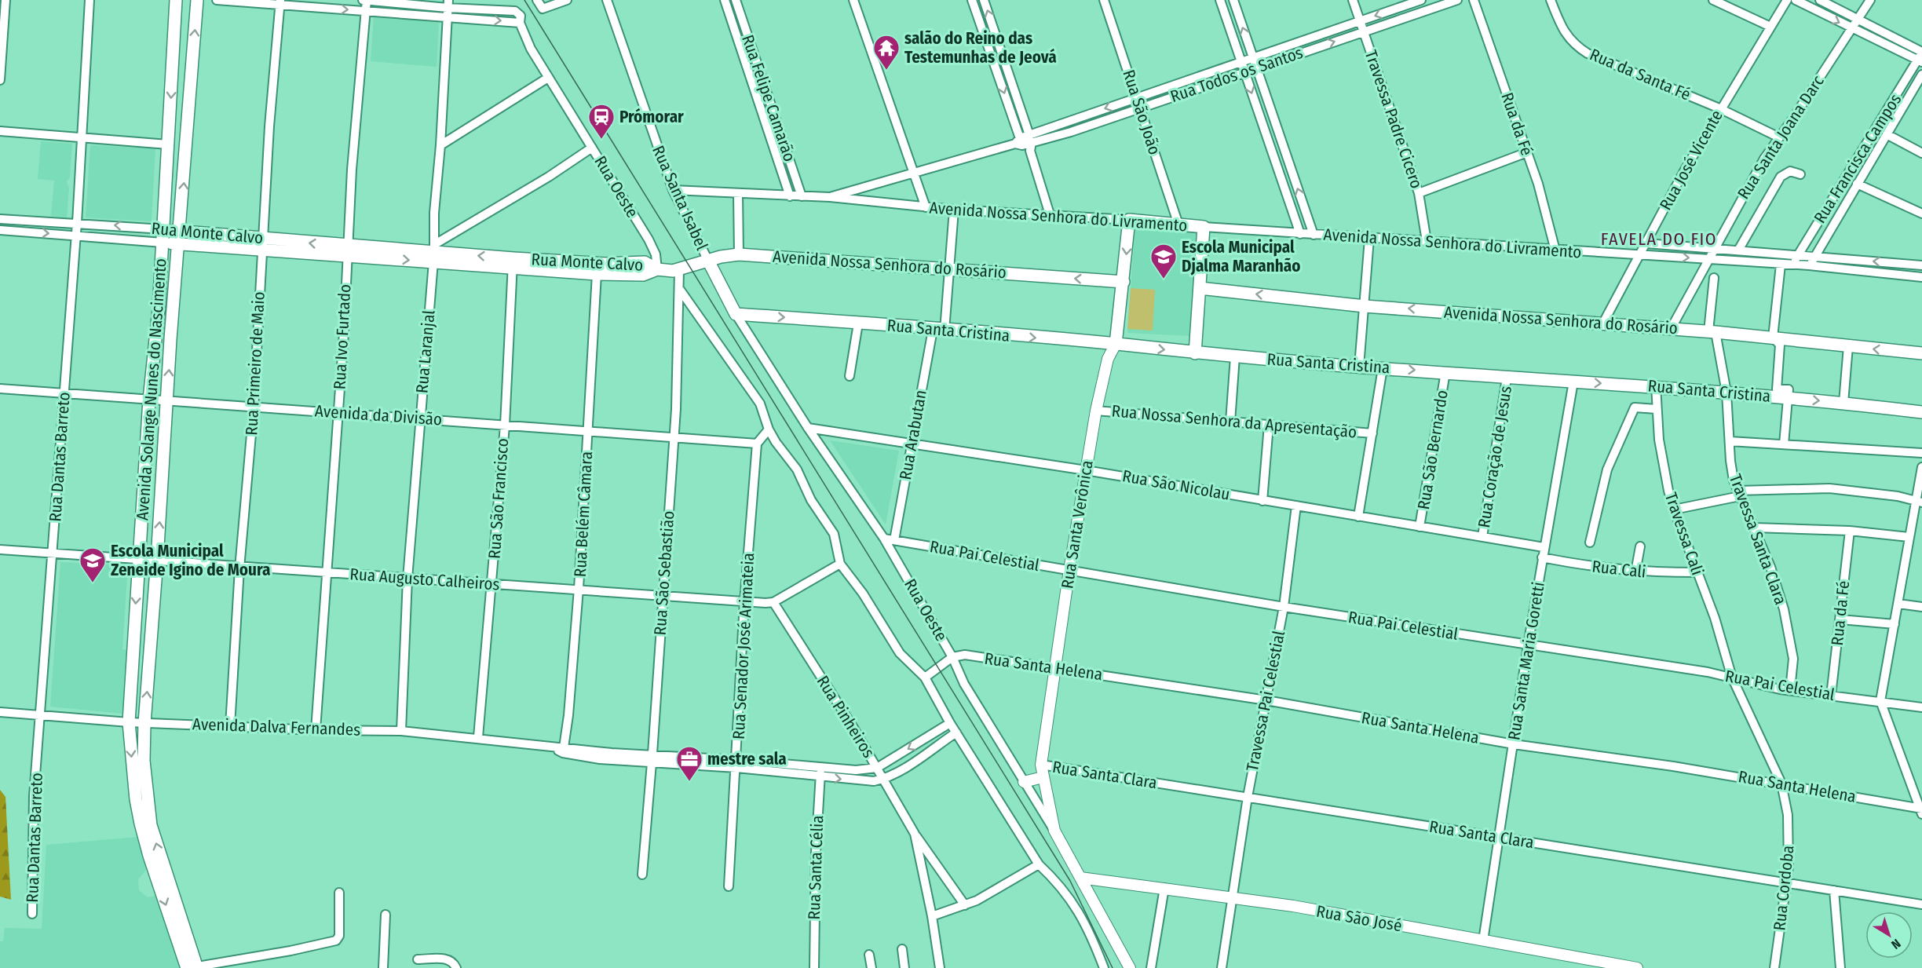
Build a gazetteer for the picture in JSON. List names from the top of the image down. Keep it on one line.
{"streets":{"main road":["Rua Oeste","Avenida Nossa Senhora do Livramento","Rua Monte Calvo","Avenida Nossa Senhora do Rosário","Rua Santa Cristina","Avenida Solange Nunes do Nascimento","Rua Santa Verônica"],"street":["Rua Todos os Santos","Rua da Santa Fé","Rua Felipe Camarão","Rua São João","Travessa Padre Cicero","Rua da Fé","Rua Santa Joana Darc","Rua Francisca Campos","Rua José Vicente","Rua Santa Isabel","Rua Ivo Furtado","Rua Laranjal","Rua Primeiro de Maio","Avenida da Divisão","Rua Nossa Senhora da Apresentação","Rua Arabutan","Rua São Bernardo","Rua Dantas Barreto","Rua Coração de Jesus","Rua São Nicolau","Rua São Francisco","Rua Belém Câmara","Travessa Cali","Travessa Santa Clara","Rua Pai Celestial","Rua Cali","Rua São Sebastião","Rua Augusto Calheiros","Rua Senador José Arimateia","Rua Santa Maria Goretti","Rua Santa Helena","Travessa Pai Celestial","Rua Pinheiros","Avenida Dalva Fernandes","Rua Santa Clara","Rua Santa Célia","Rua Cordoba","Rua São José"]},"crossings":[["Rua Todos os Santos","Rua São João"],["Rua Todos os Santos","Travessa Padre Cicero"],["Rua Todos os Santos","Avenida Nossa Senhora do Livramento"],["Rua da Santa Fé","Rua Santa Joana Darc"],["Rua da Santa Fé","Rua José Vicente"],["Rua Felipe Camarão","Avenida Nossa Senhora do Livramento"],["Rua São João","Avenida Nossa Senhora do Livramento"],["Travessa Padre Cicero","Avenida Nossa Senhora do Livramento"],["Rua da Fé","Avenida Nossa Senhora do Livramento"],["Rua da Fé","Rua Pai Celestial"],["Rua Santa Joana Darc","Avenida Nossa Senhora do Livramento"],["Rua Santa Joana Darc","Avenida Nossa Senhora do Rosário"],["Rua Francisca Campos","Avenida Nossa Senhora do Livramento"],["Rua José Vicente","Avenida Nossa Senhora do Livramento"],["Rua José Vicente","Avenida Nossa Senhora do Rosário"],["Rua Oeste","Rua Santa Isabel"],["Rua Oeste","Rua Monte Calvo"],["Rua Oeste","Avenida Nossa Senhora do Rosário"],["Rua Oeste","Rua Santa Cristina"],["Rua Oeste","Rua Laranjal"],["Rua Oeste","Rua São Nicolau"],["Rua Oeste","Rua Santa Verônica"],["Rua Oeste","Rua Pai Celestial"],["Rua Oeste","Rua Santa Helena"],["Rua Oeste","Rua São José"],["Rua Santa Isabel","Avenida Nossa Senhora do Livramento"],["Rua Santa Isabel","Avenida Nossa Senhora do Rosário"],["Avenida Nossa Senhora do Livramento","Rua Arabutan"],["Avenida Nossa Senhora do Livramento","Rua Santa Verônica"],["Rua Monte Calvo","Avenida Nossa Senhora do Rosário"],["Rua Monte Calvo","Rua Ivo Furtado"],["Rua Monte Calvo","Rua Laranjal"],["Rua Monte Calvo","Rua Primeiro de Maio"],["Rua Monte Calvo","Avenida Solange Nunes do Nascimento"],["Rua Monte Calvo","Rua Dantas Barreto"],["Rua Monte Calvo","Rua São Francisco"],["Rua Monte Calvo","Rua Belém Câmara"],["Avenida Nossa Senhora do Rosário","Rua Arabutan"],["Avenida Nossa Senhora do Rosário","Rua Santa Verônica"],["Avenida Nossa Senhora do Rosário","Travessa Santa Clara"],["Avenida Nossa Senhora do Rosário","Rua São Sebastião"],["Rua Santa Cristina","Rua Arabutan"],["Rua Santa Cristina","Rua São Bernardo"],["Rua Santa Cristina","Rua Coração de Jesus"],["Rua Santa Cristina","Rua Santa Verônica"],["Rua Santa Cristina","Travessa Cali"],["Rua Santa Cristina","Travessa Santa Clara"],["Rua Santa Cristina","Rua Santa Maria Goretti"],["Rua Ivo Furtado","Avenida da Divisão"],["Rua Ivo Furtado","Rua Augusto Calheiros"],["Rua Ivo Furtado","Avenida Dalva Fernandes"],["Rua Laranjal","Avenida da Divisão"],["Rua Laranjal","Rua Augusto Calheiros"],["Rua Laranjal","Avenida Dalva Fernandes"],["Rua Primeiro de Maio","Avenida da Divisão"],["Rua Primeiro de Maio","Rua Augusto Calheiros"],["Rua Primeiro de Maio","Avenida Dalva Fernandes"],["Avenida Solange Nunes do Nascimento","Avenida da Divisão"],["Avenida Solange Nunes do Nascimento","Rua Augusto Calheiros"],["Avenida Solange Nunes do Nascimento","Avenida Dalva Fernandes"],["Avenida da Divisão","Rua Dantas Barreto"],["Avenida da Divisão","Rua São Francisco"],["Avenida da Divisão","Rua Belém Câmara"],["Avenida da Divisão","Rua São Sebastião"],["Avenida da Divisão","Rua Senador José Arimateia"],["Rua Nossa Senhora da Apresentação","Rua Santa Verônica"],["Rua Arabutan","Rua São Nicolau"],["Rua Arabutan","Rua Pai Celestial"],["Rua São Bernardo","Rua São Nicolau"],["Rua Dantas Barreto","Rua Augusto Calheiros"],["Rua Dantas Barreto","Avenida Dalva Fernandes"],["Rua Coração de Jesus","Rua São Nicolau"],["Rua São Nicolau","Rua Santa Verônica"],["Rua São Nicolau","Rua Santa Maria Goretti"],["Rua São Nicolau","Travessa Pai Celestial"],["Rua São Francisco","Rua Augusto Calheiros"],["Rua São Francisco","Avenida Dalva Fernandes"],["Rua Belém Câmara","Rua Augusto Calheiros"],["Rua Belém Câmara","Avenida Dalva Fernandes"],["Rua Santa Verônica","Rua Pai Celestial"],["Rua Santa Verônica","Rua Santa Helena"],["Rua Santa Verônica","Rua Santa Clara"],["Travessa Cali","Rua Pai Celestial"],["Travessa Cali","Rua Cali"],["Travessa Cali","Rua Cordoba"],["Travessa Santa Clara","Rua Pai Celestial"],["Rua Pai Celestial","Rua Santa Maria Goretti"],["Rua Pai Celestial","Travessa Pai Celestial"],["Rua Pai Celestial","Rua Cordoba"],["Rua Cali","Rua Santa Maria Goretti"],["Rua São Sebastião","Rua Augusto Calheiros"],["Rua São Sebastião","Avenida Dalva Fernandes"],["Rua Augusto Calheiros","Rua Senador José Arimateia"],["Rua Augusto Calheiros","Rua Pinheiros"],["Rua Senador José Arimateia","Avenida Dalva Fernandes"],["Rua Santa Maria Goretti","Rua Santa Helena"],["Rua Santa Maria Goretti","Rua Santa Clara"],["Rua Santa Maria Goretti","Rua São José"],["Rua Santa Helena","Travessa Pai Celestial"],["Rua Santa Helena","Rua Cordoba"],["Travessa Pai Celestial","Rua Santa Clara"],["Travessa Pai Celestial","Rua São José"],["Rua Pinheiros","Avenida Dalva Fernandes"],["Avenida Dalva Fernandes","Rua Santa Célia"],["Rua Santa Clara","Rua Cordoba"]],"one_way":["Avenida Nossa Senhora do Rosário","Rua Santa Cristina"],"districts":["FAVELA DO FIO"],"places":{"temple":["salão do Reino das Testemunhas de Jeová"],"station":["Prómorar"],"school or university":["Escola Municipal Djalma Maranhão","Escola Municipal Zeneide Igino de Moura"],"office":["mestre sala"]},"north":"bottom right"}
